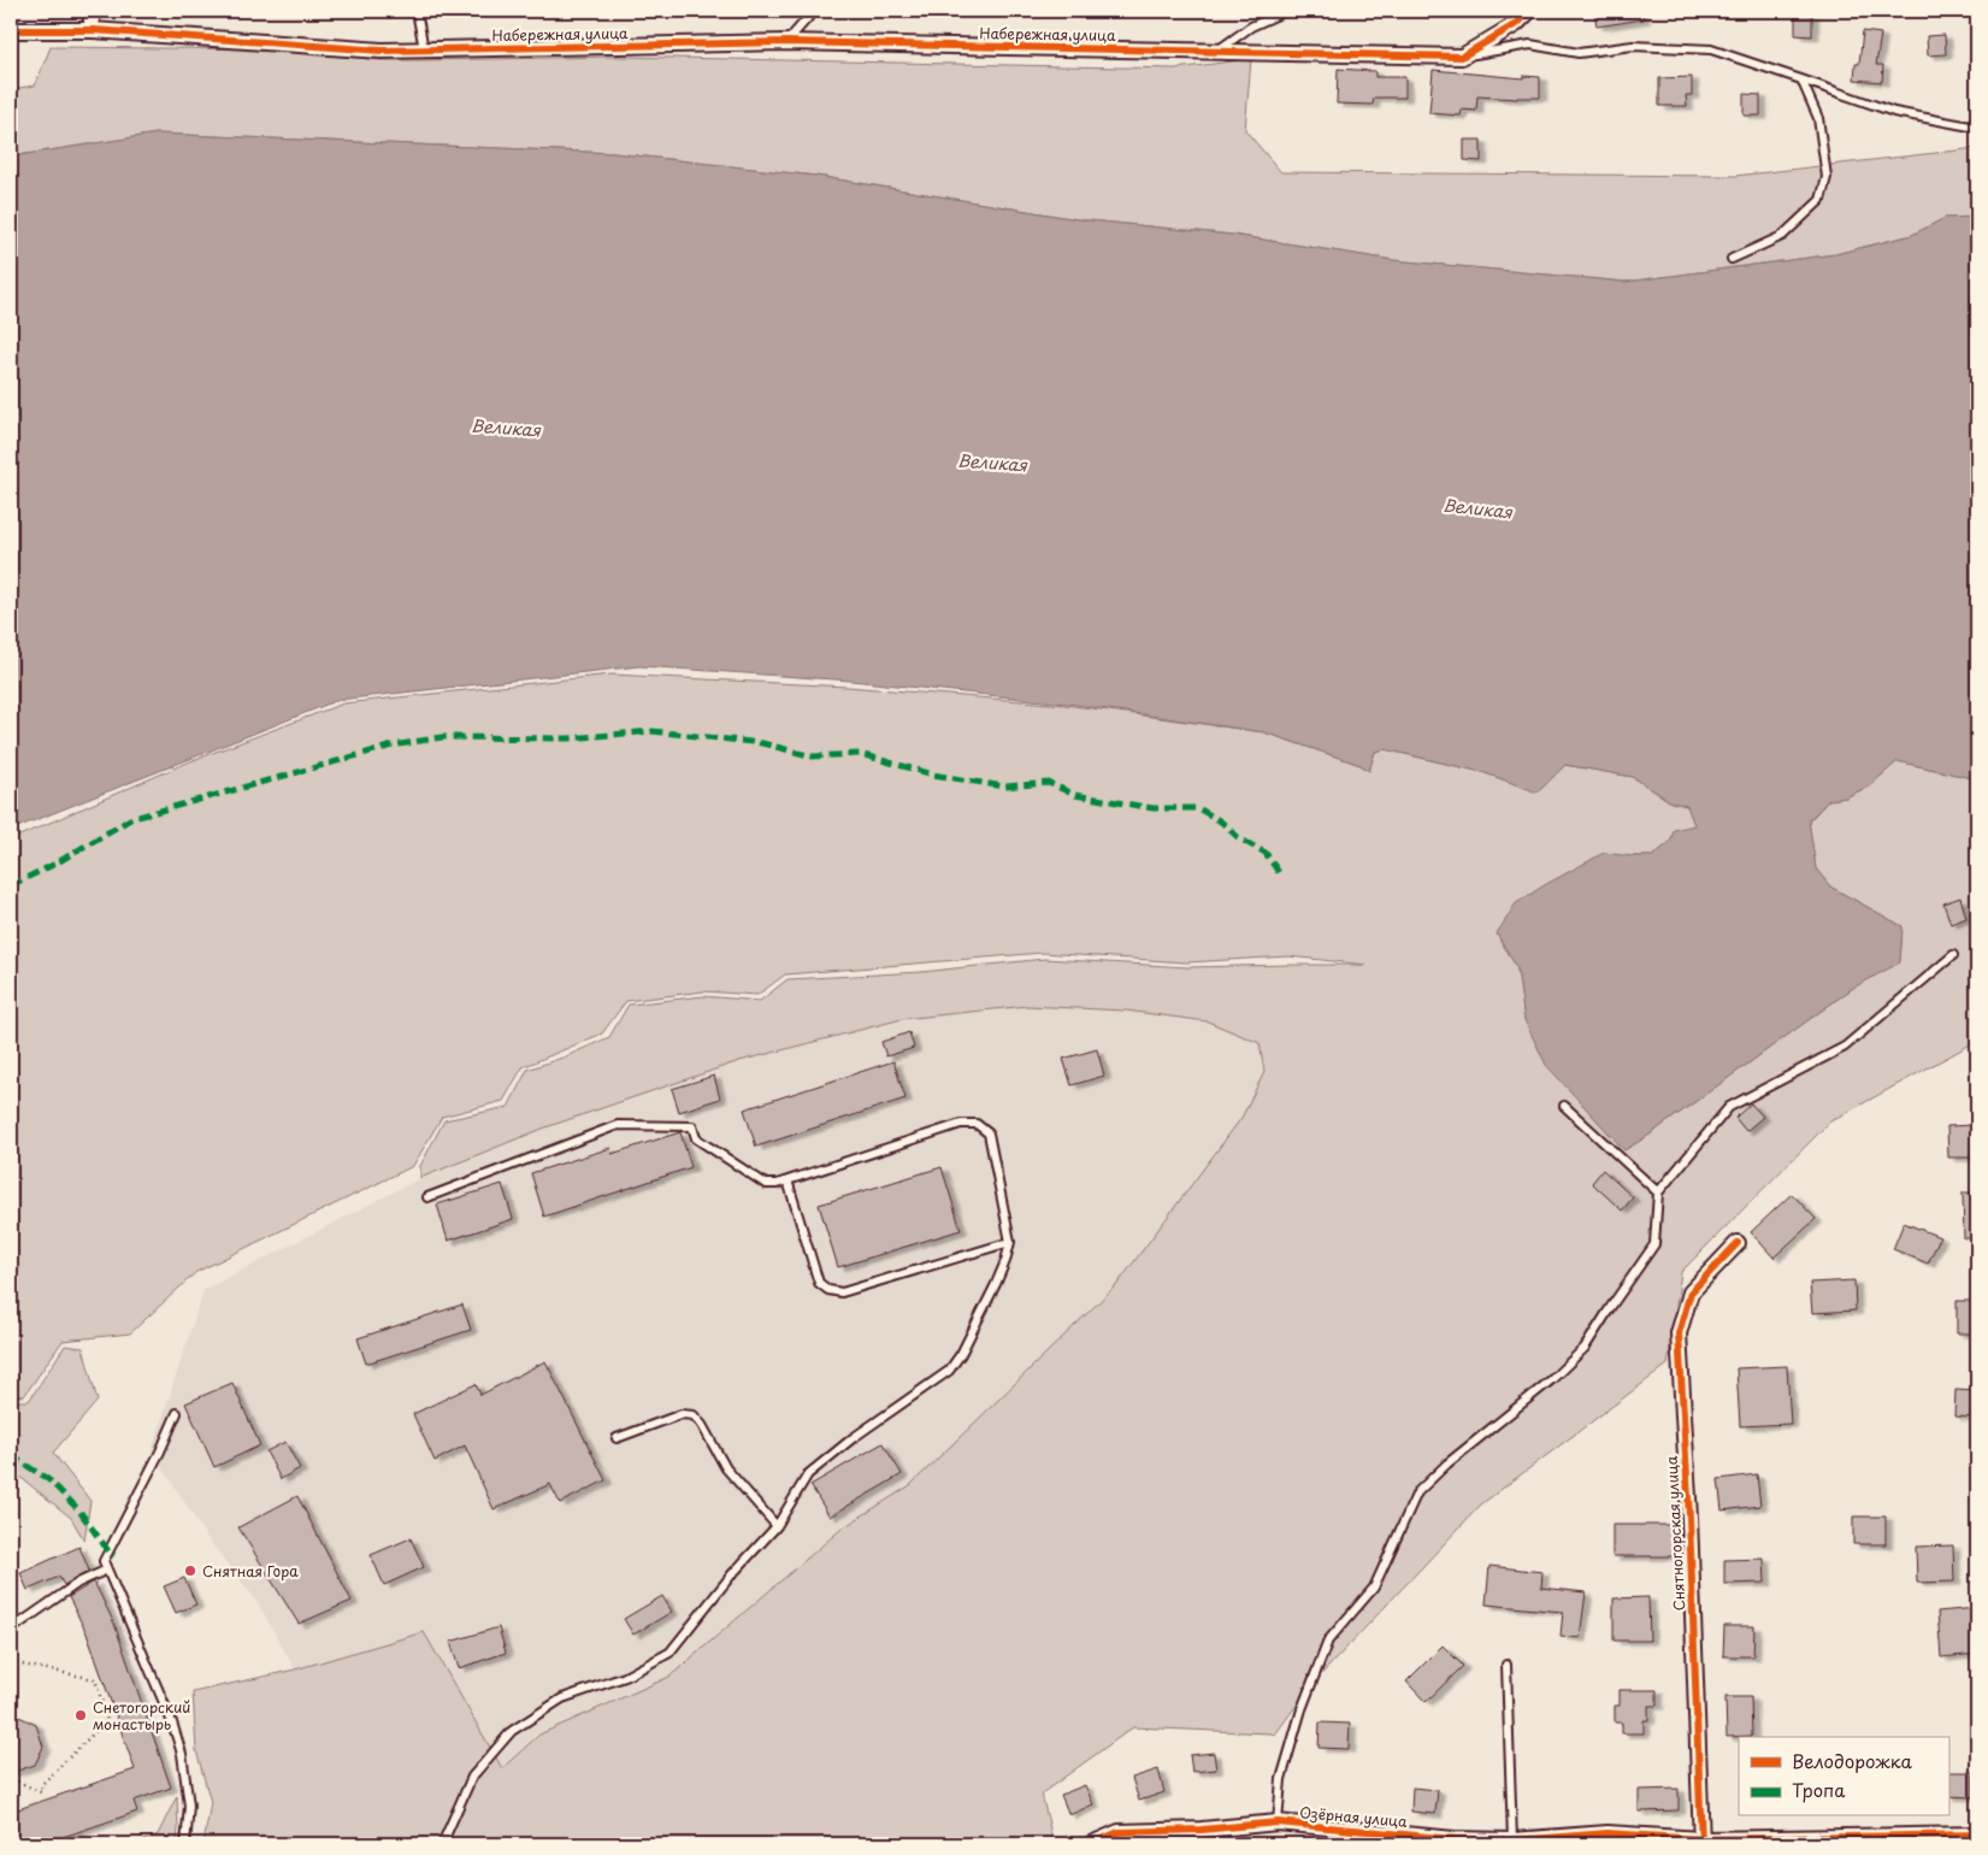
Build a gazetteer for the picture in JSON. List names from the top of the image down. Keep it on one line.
{"streets":{"street":["Набережная улица","Снятногорская улица","Озёрная улица"]},"crossings":[["Снятногорская улица","Озёрная улица"]],"water":["Великая"],"places":["Снятная Гора","Снетогорский монастырь"],"legend":["Велодорожка","Тропа"]}
